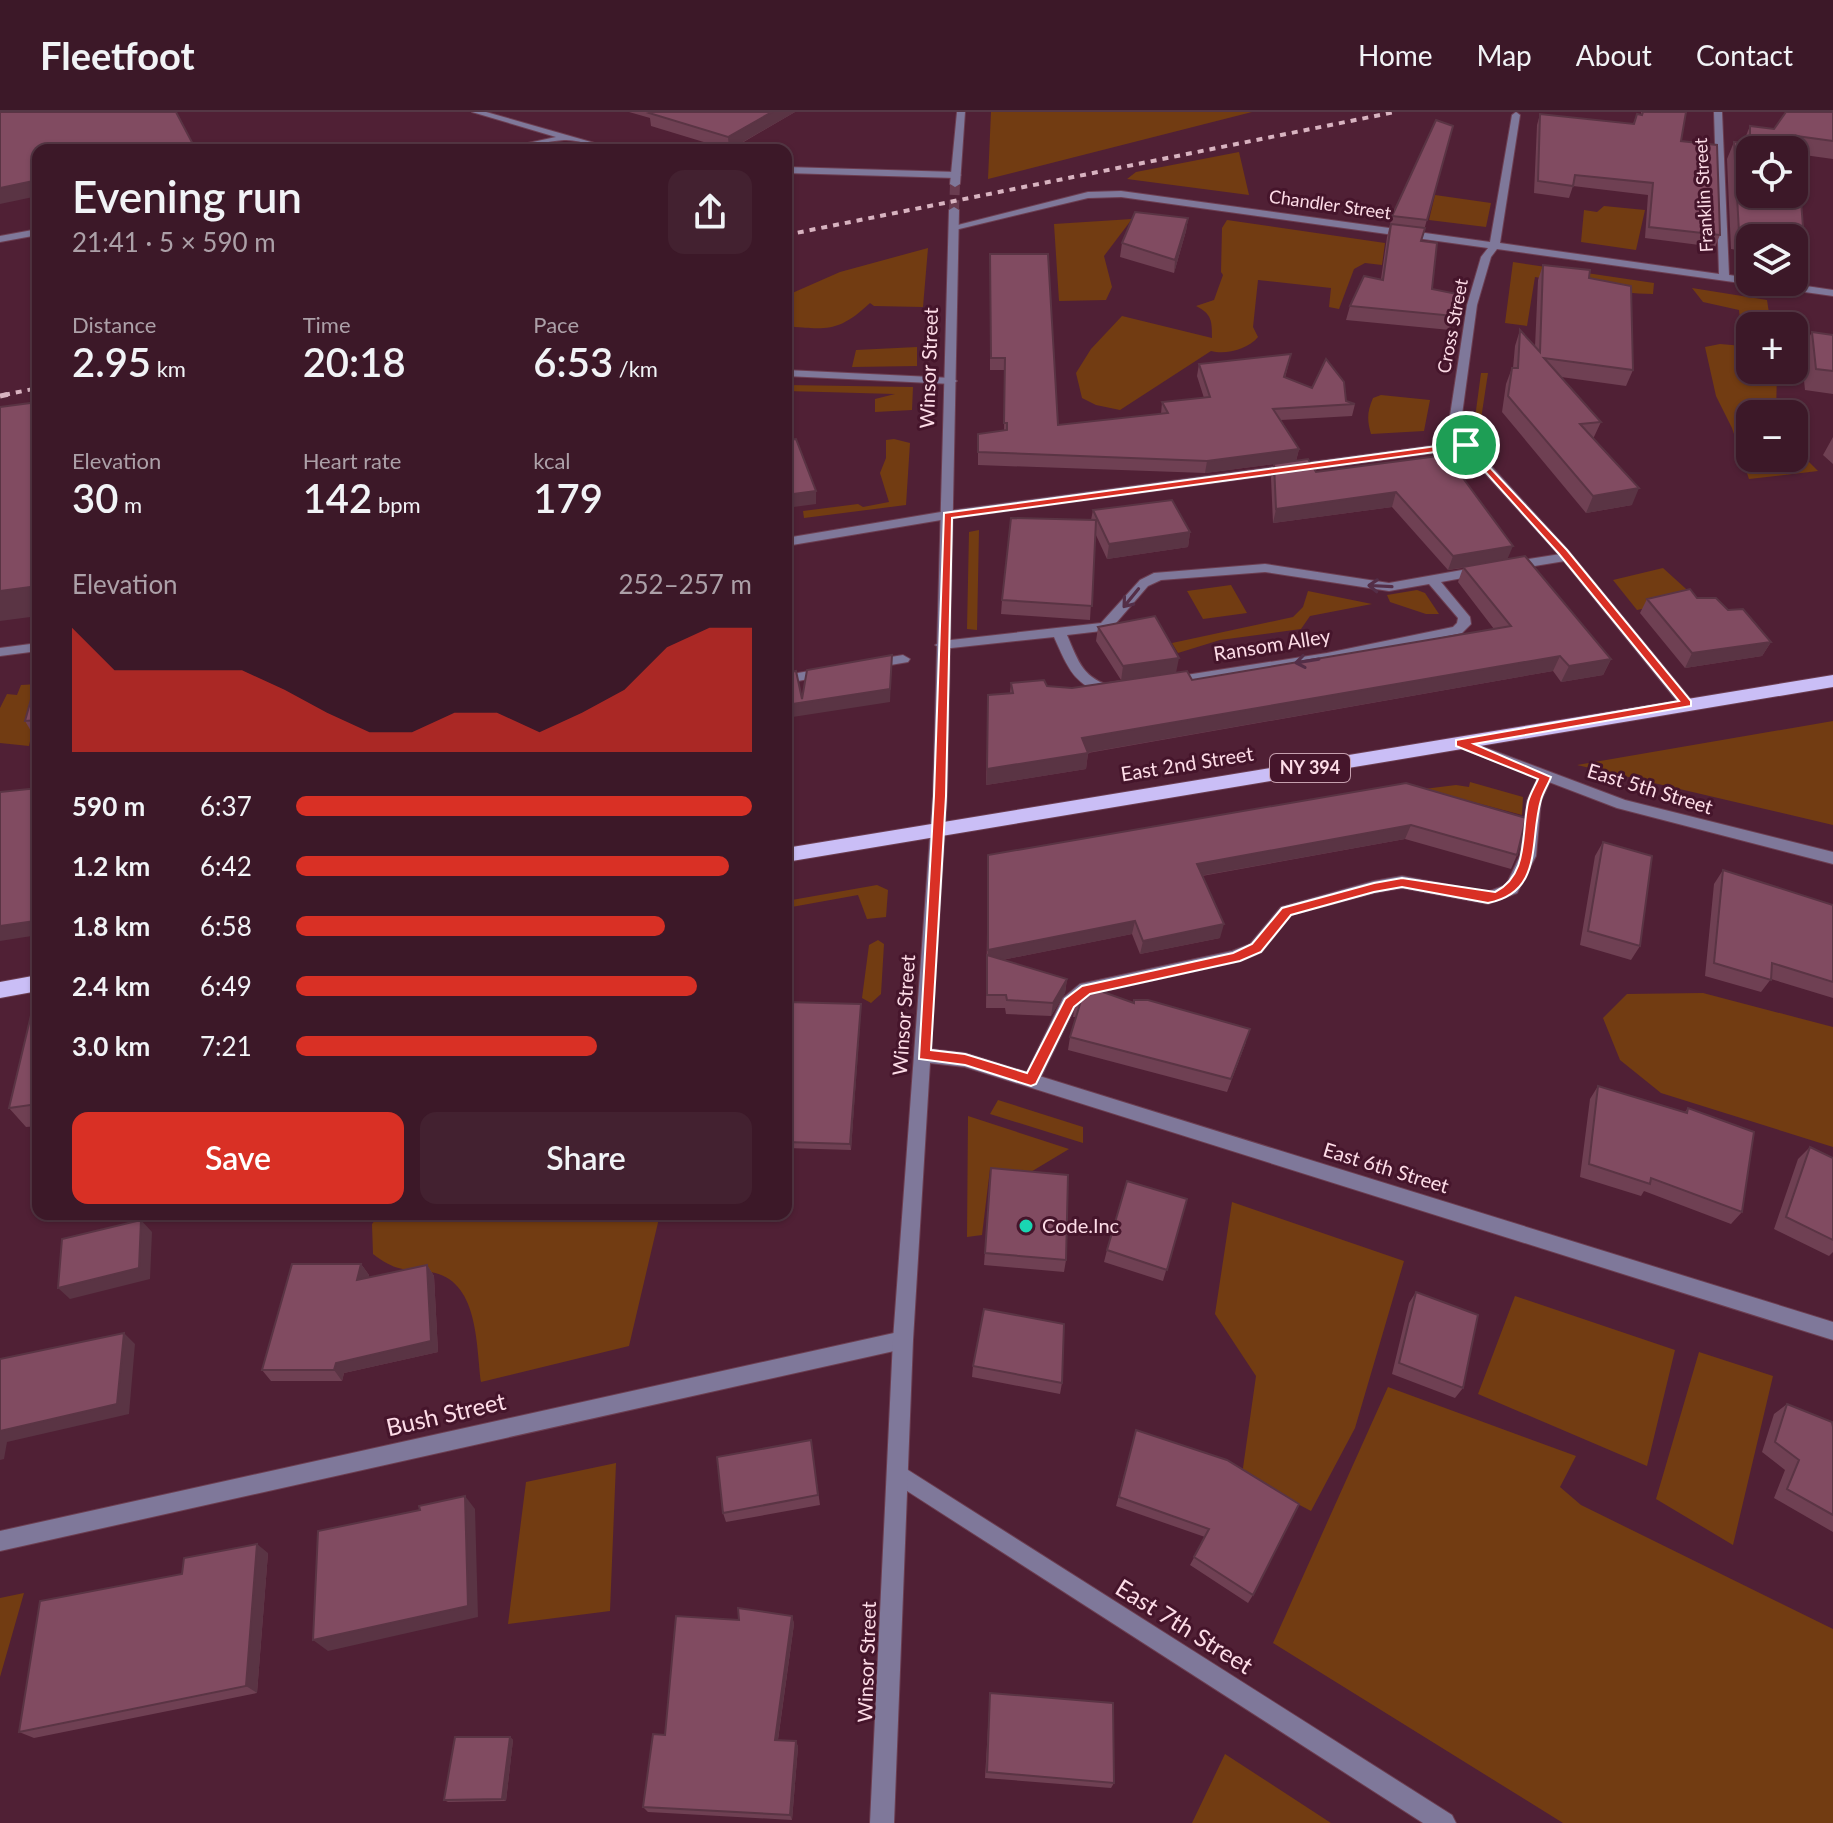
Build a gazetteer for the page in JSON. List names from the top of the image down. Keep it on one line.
{"streets":{"main road":["East 2nd Street","NY 394"],"street":["Franklin Street","Chandler Street","Cross Street","Winsor Street","Ransom Alley","East 5th Street","East 6th Street","Bush Street","East 7th Street"]},"crossings":[["Franklin Street","Chandler Street"],["Chandler Street","Cross Street"],["Chandler Street","Winsor Street"],["Cross Street","East 2nd Street"],["Winsor Street","East 2nd Street"],["Winsor Street","East 6th Street"],["Winsor Street","Bush Street"],["Winsor Street","East 7th Street"],["East 2nd Street","East 5th Street"]],"places":["Code.Inc"],"page":{"header":"Fleetfoot","nav":["Home","Map","About","Contact"],"map_buttons":["+","−"],"heading":["Evening run","21:41 · 5 × 590 m"],"stats":[["Distance","2.95 km"],["Time","20:18"],["Pace","6:53 /km"],["Elevation","30 m"],["Heart rate","142 bpm"],["kcal","179"]],"chart":["Elevation","252–257 m"],"list":[{"name":"590 m","note":"6:37"},{"name":"1.2 km","note":"6:42"},{"name":"1.8 km","note":"6:58"},{"name":"2.4 km","note":"6:49"},{"name":"3.0 km","note":"7:21"}],"buttons":["Save","Share"]}}
